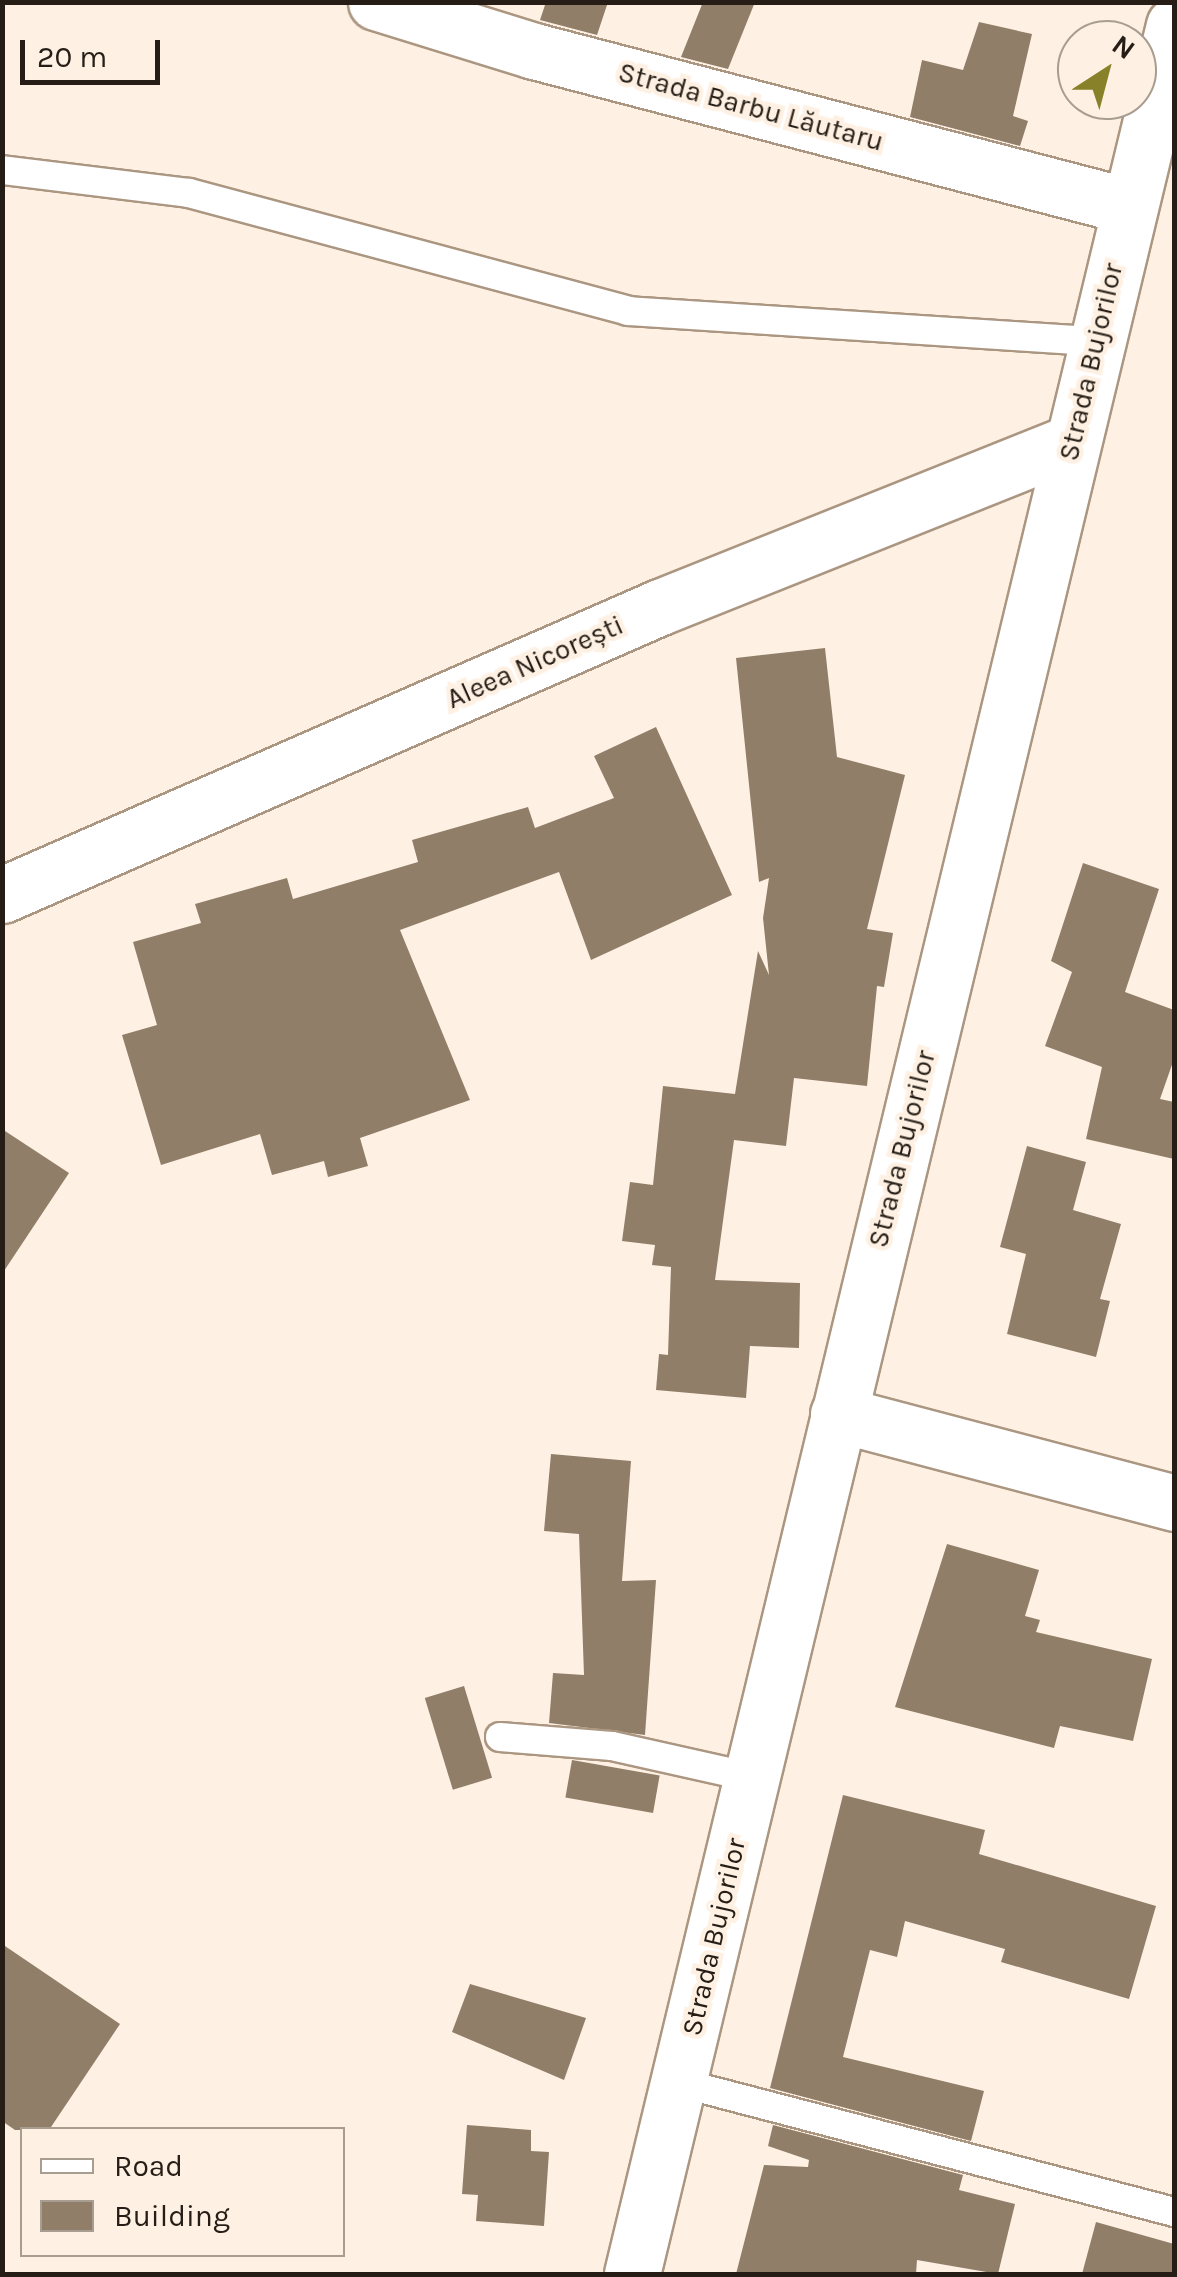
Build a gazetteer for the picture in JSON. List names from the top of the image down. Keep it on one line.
{"streets":{"main road":["Strada Barbu Lăutaru","Strada Bujorilor","Aleea Nicorești"]},"crossings":[["Strada Barbu Lăutaru","Strada Bujorilor"],["Strada Bujorilor","Aleea Nicorești"]],"legend":["Road","Building"],"scale_bar":"20 m","north":"top right"}
